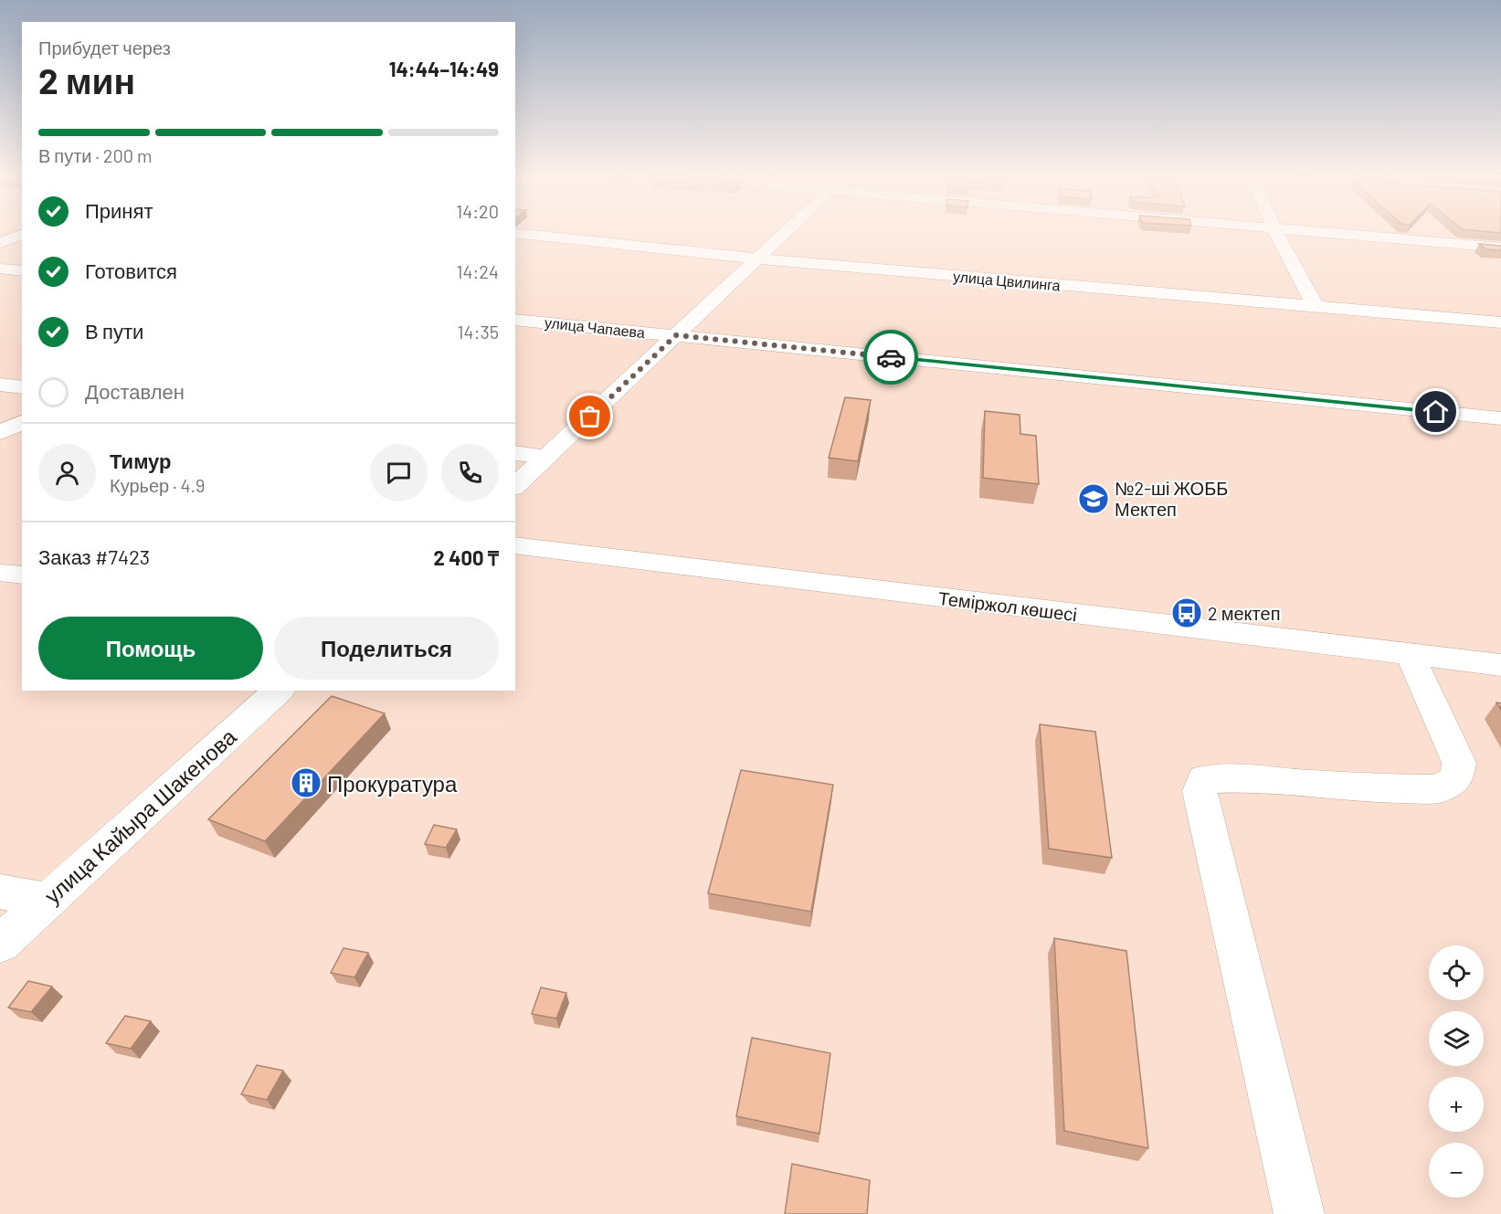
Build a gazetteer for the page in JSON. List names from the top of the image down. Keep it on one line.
{"streets":{"street":["улица Цвилинга","улица Чапаева","Теміржол көшесі","улица Кайыра Шакенова"]},"places":{"school or university":["№2-ші ЖОББ Мектеп"],"bus stop":["2 мектеп"],"building":["Прокуратура"]},"page":{"heading":["2 мин","Прибудет через","14:44–14:49"],"panel":["Тимур","Курьер · 4.9","Заказ #7423","2 400 ₸"],"bar":"В пути · 200 m","list":[["Принят","14:20"],["Готовится","14:24"],["В пути","14:35"],"Доставлен"],"buttons":["Помощь","Поделиться"],"map_buttons":["+","−"]}}
